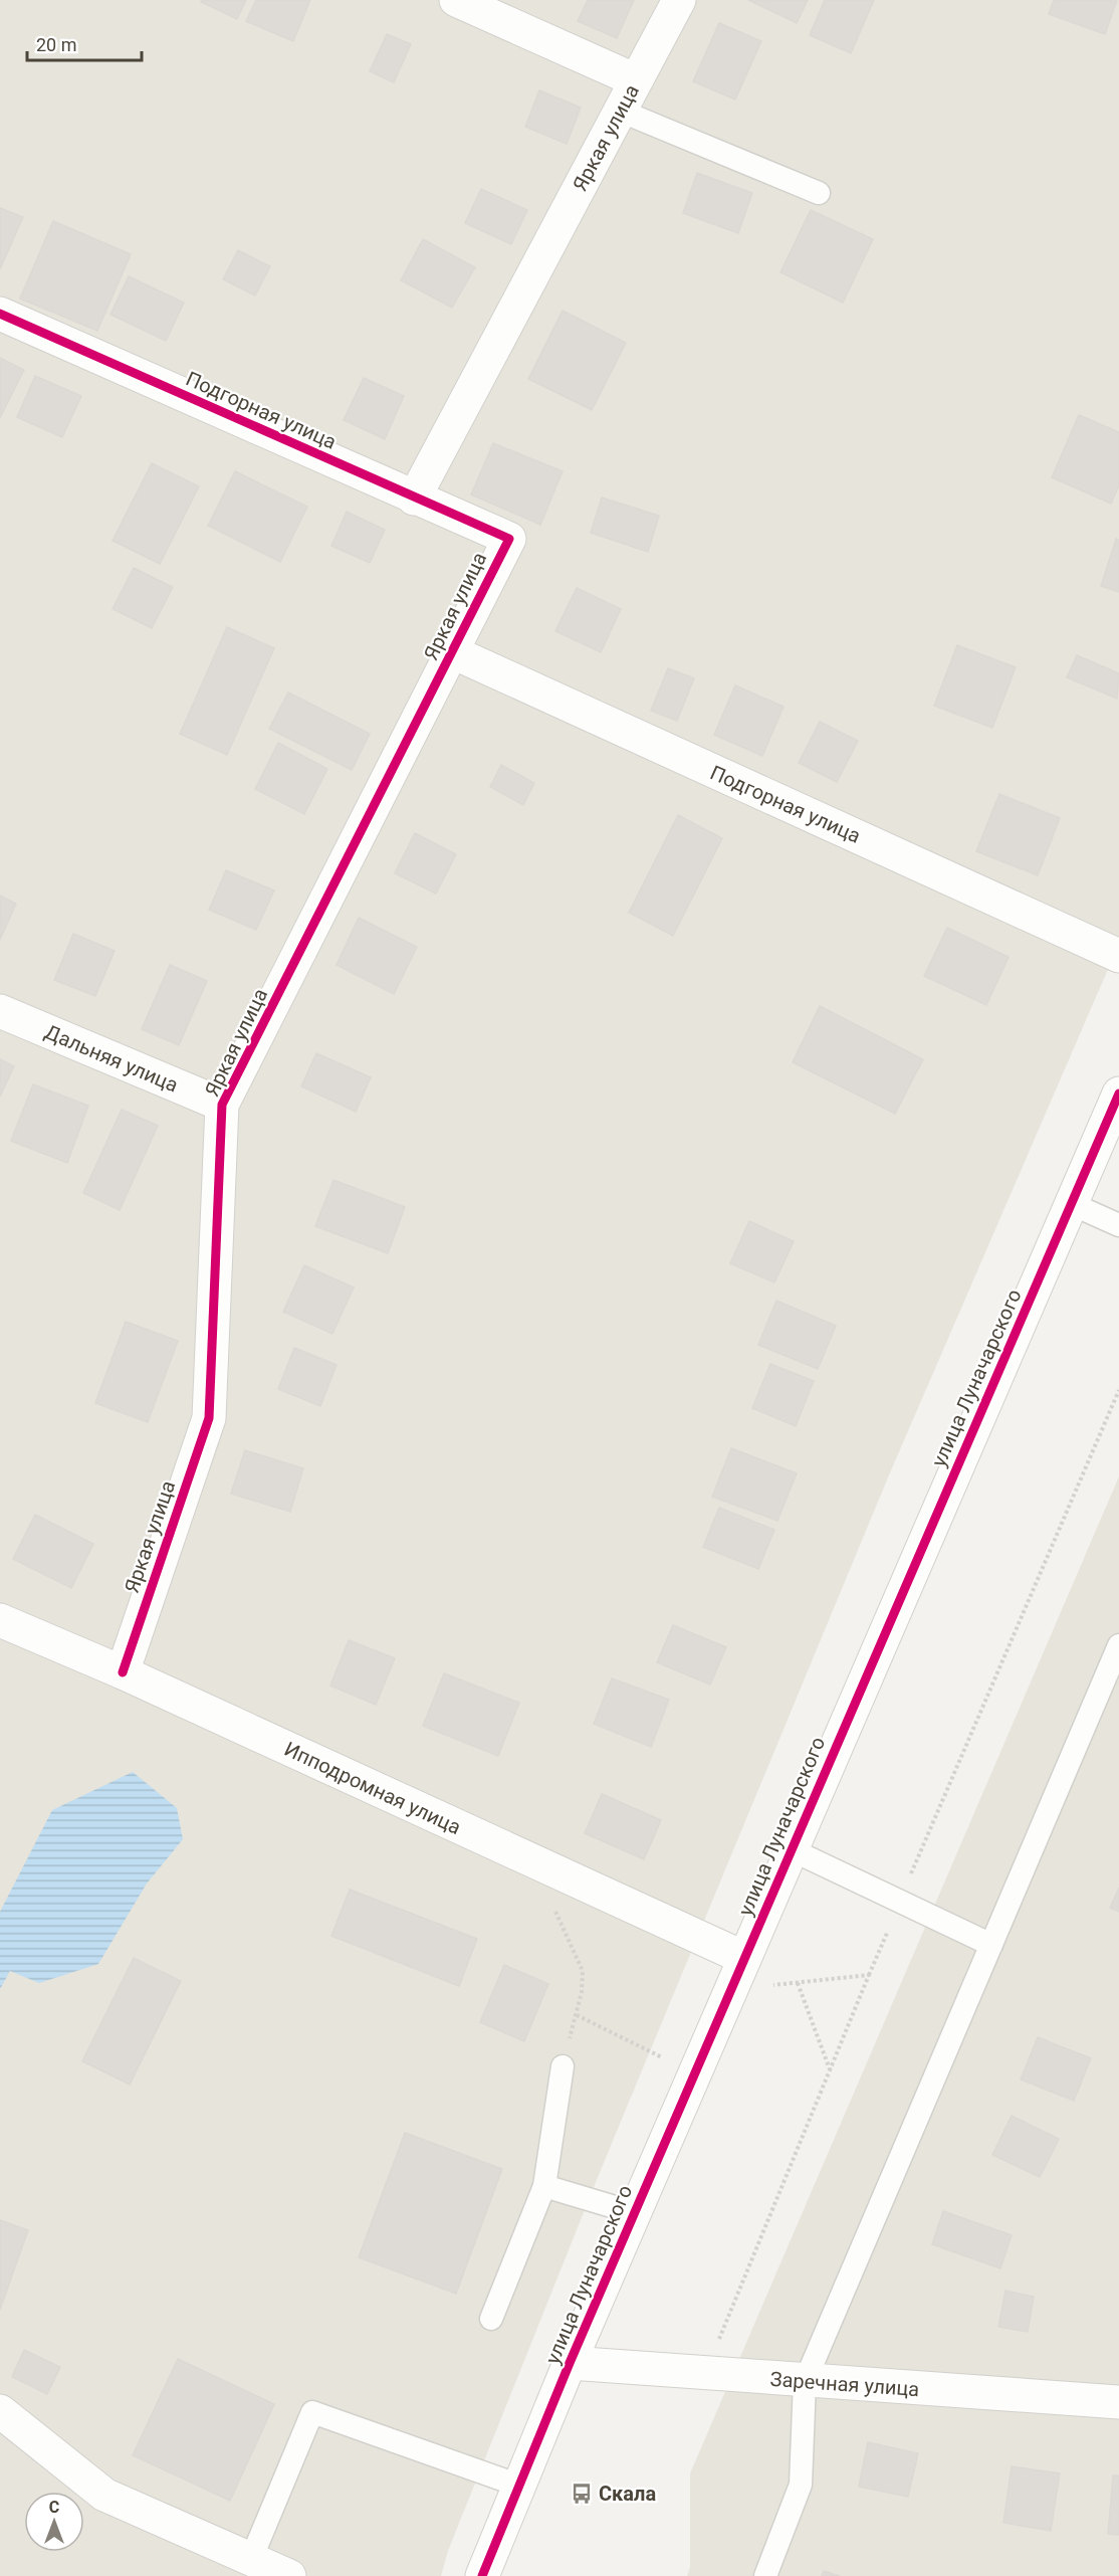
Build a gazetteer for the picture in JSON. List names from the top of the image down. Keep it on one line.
{"streets":{"street":["Яркая улица","Подгорная улица","Дальняя улица","улица Луначарского","Ипподромная улица","Заречная улица"]},"crossings":[["Яркая улица","Подгорная улица"],["Яркая улица","Дальняя улица"],["Яркая улица","Ипподромная улица"],["улица Луначарского","Ипподромная улица"],["улица Луначарского","Заречная улица"]],"places":{"bus stop":["Скала"]},"scale_bar":"20 m","north":"top"}
